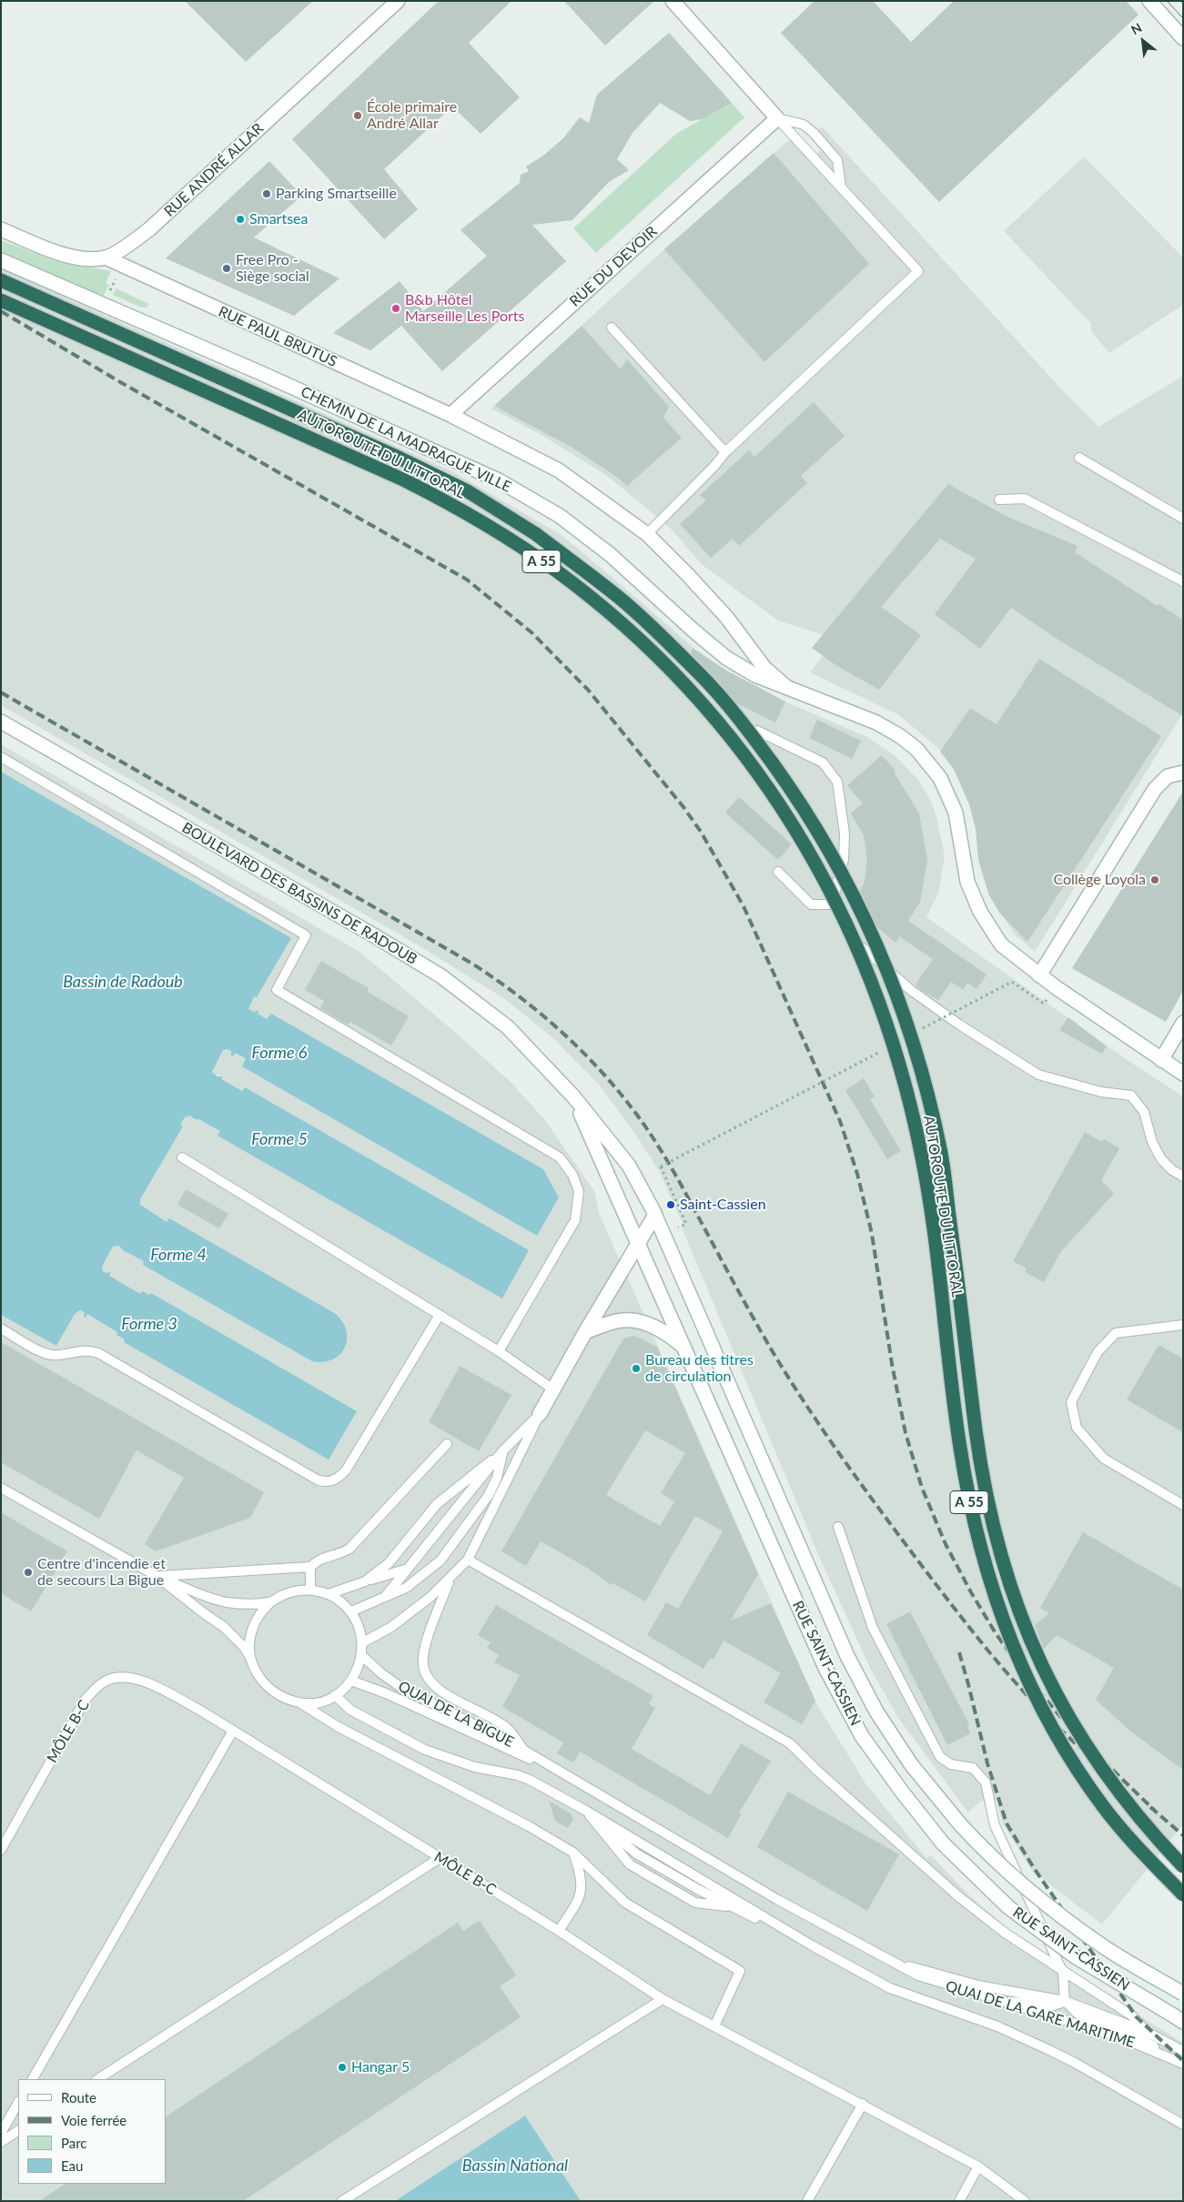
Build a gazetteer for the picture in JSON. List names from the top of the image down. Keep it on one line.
{"streets":{"highway":["AUTOROUTE DU LITTORAL","A 55"],"street":["RUE ANDRÉ ALLAR","RUE DU DEVOIR","RUE PAUL BRUTUS","CHEMIN DE LA MADRAGUE VILLE","BOULEVARD DES BASSINS DE RADOUB","RUE SAINT-CASSIEN"],"lane":["QUAI DE LA BIGUE","MÔLE B-C","QUAI DE LA GARE MARITIME"]},"crossings":[["RUE ANDRÉ ALLAR","RUE PAUL BRUTUS"],["RUE DU DEVOIR","RUE PAUL BRUTUS"],["RUE PAUL BRUTUS","CHEMIN DE LA MADRAGUE VILLE"],["BOULEVARD DES BASSINS DE RADOUB","RUE SAINT-CASSIEN"],["RUE SAINT-CASSIEN","QUAI DE LA GARE MARITIME"],["QUAI DE LA BIGUE","QUAI DE LA GARE MARITIME"]],"water":["Bassin de Radoub","Forme 6","Forme 5","Forme 4","Forme 3","Bassin National"],"places":["École primaire André Allar","Parking Smartseille","Smartsea","Free Pro - Siège social","B&b Hôtel Marseille Les Ports","Collège Loyola","Saint-Cassien","Bureau des titres de circulation","Centre d'incendie et de secours La Bigue","Hangar 5"],"legend":["Route","Voie ferrée","Parc","Eau"],"north":"top left"}
